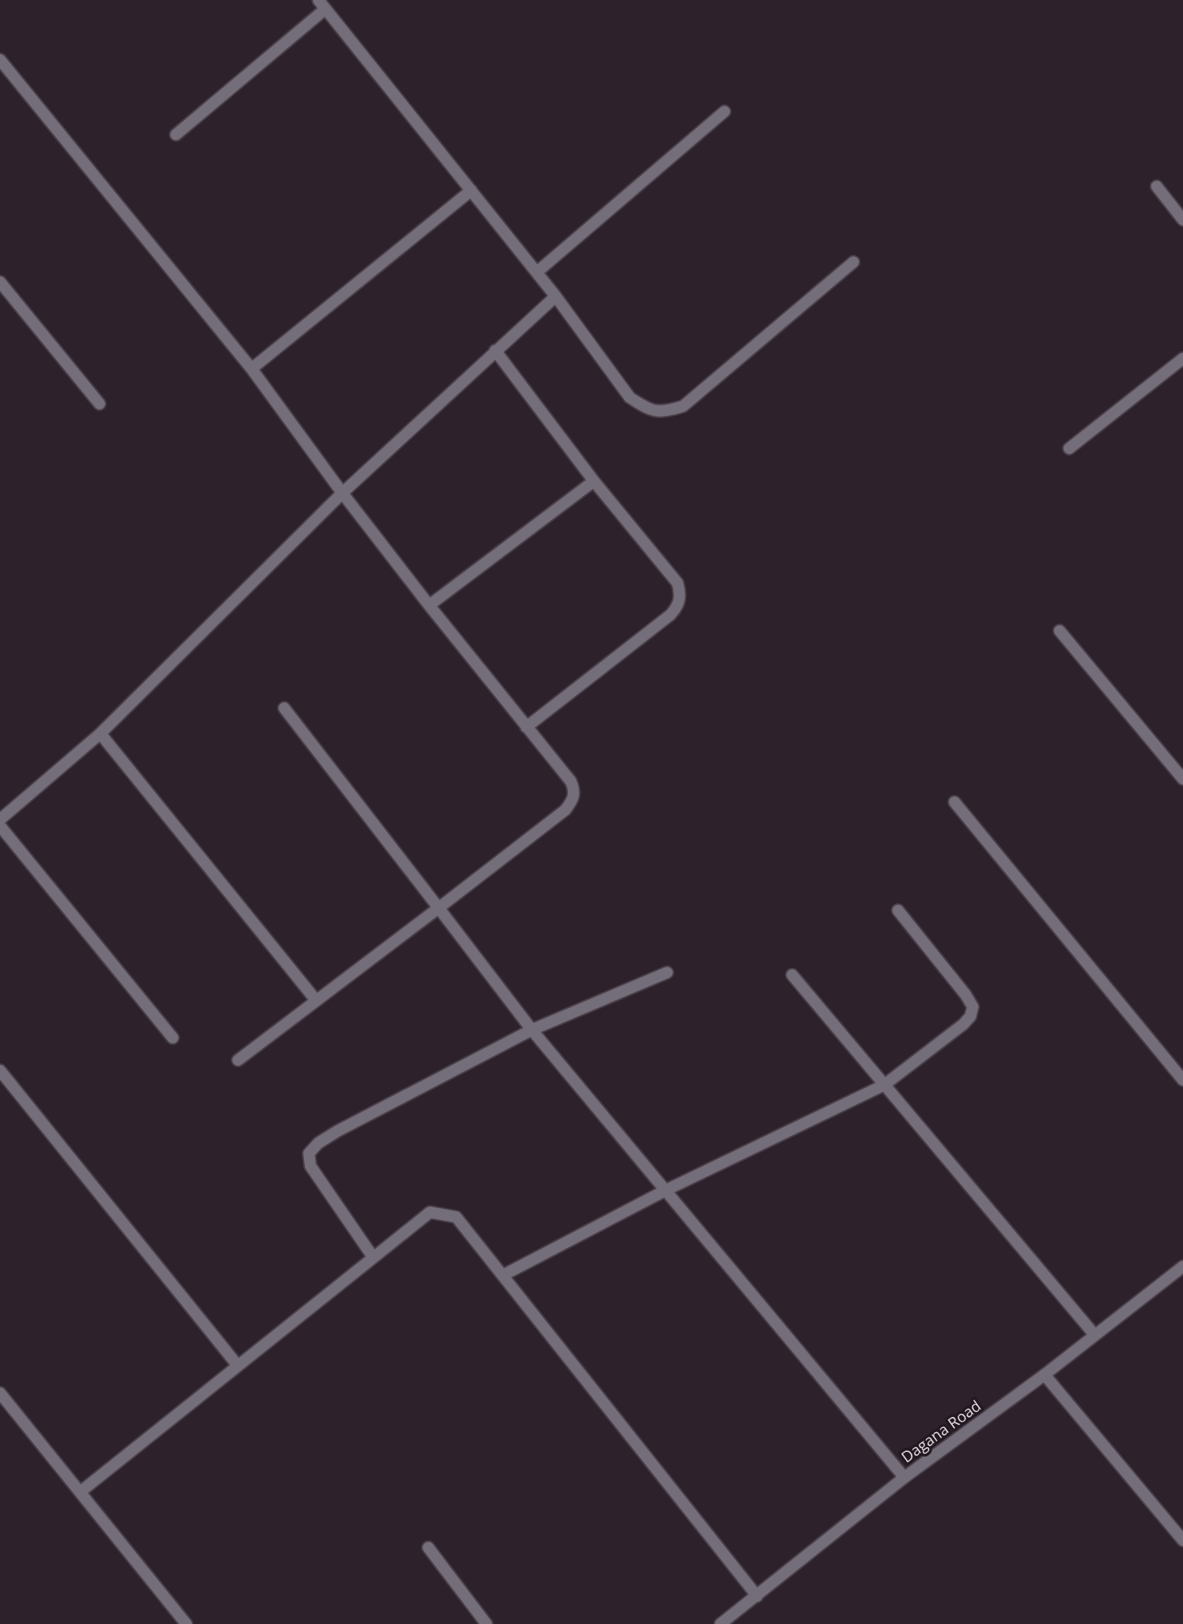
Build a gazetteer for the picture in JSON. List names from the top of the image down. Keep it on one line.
{"streets":{"street":["Dagana Road"]}}
